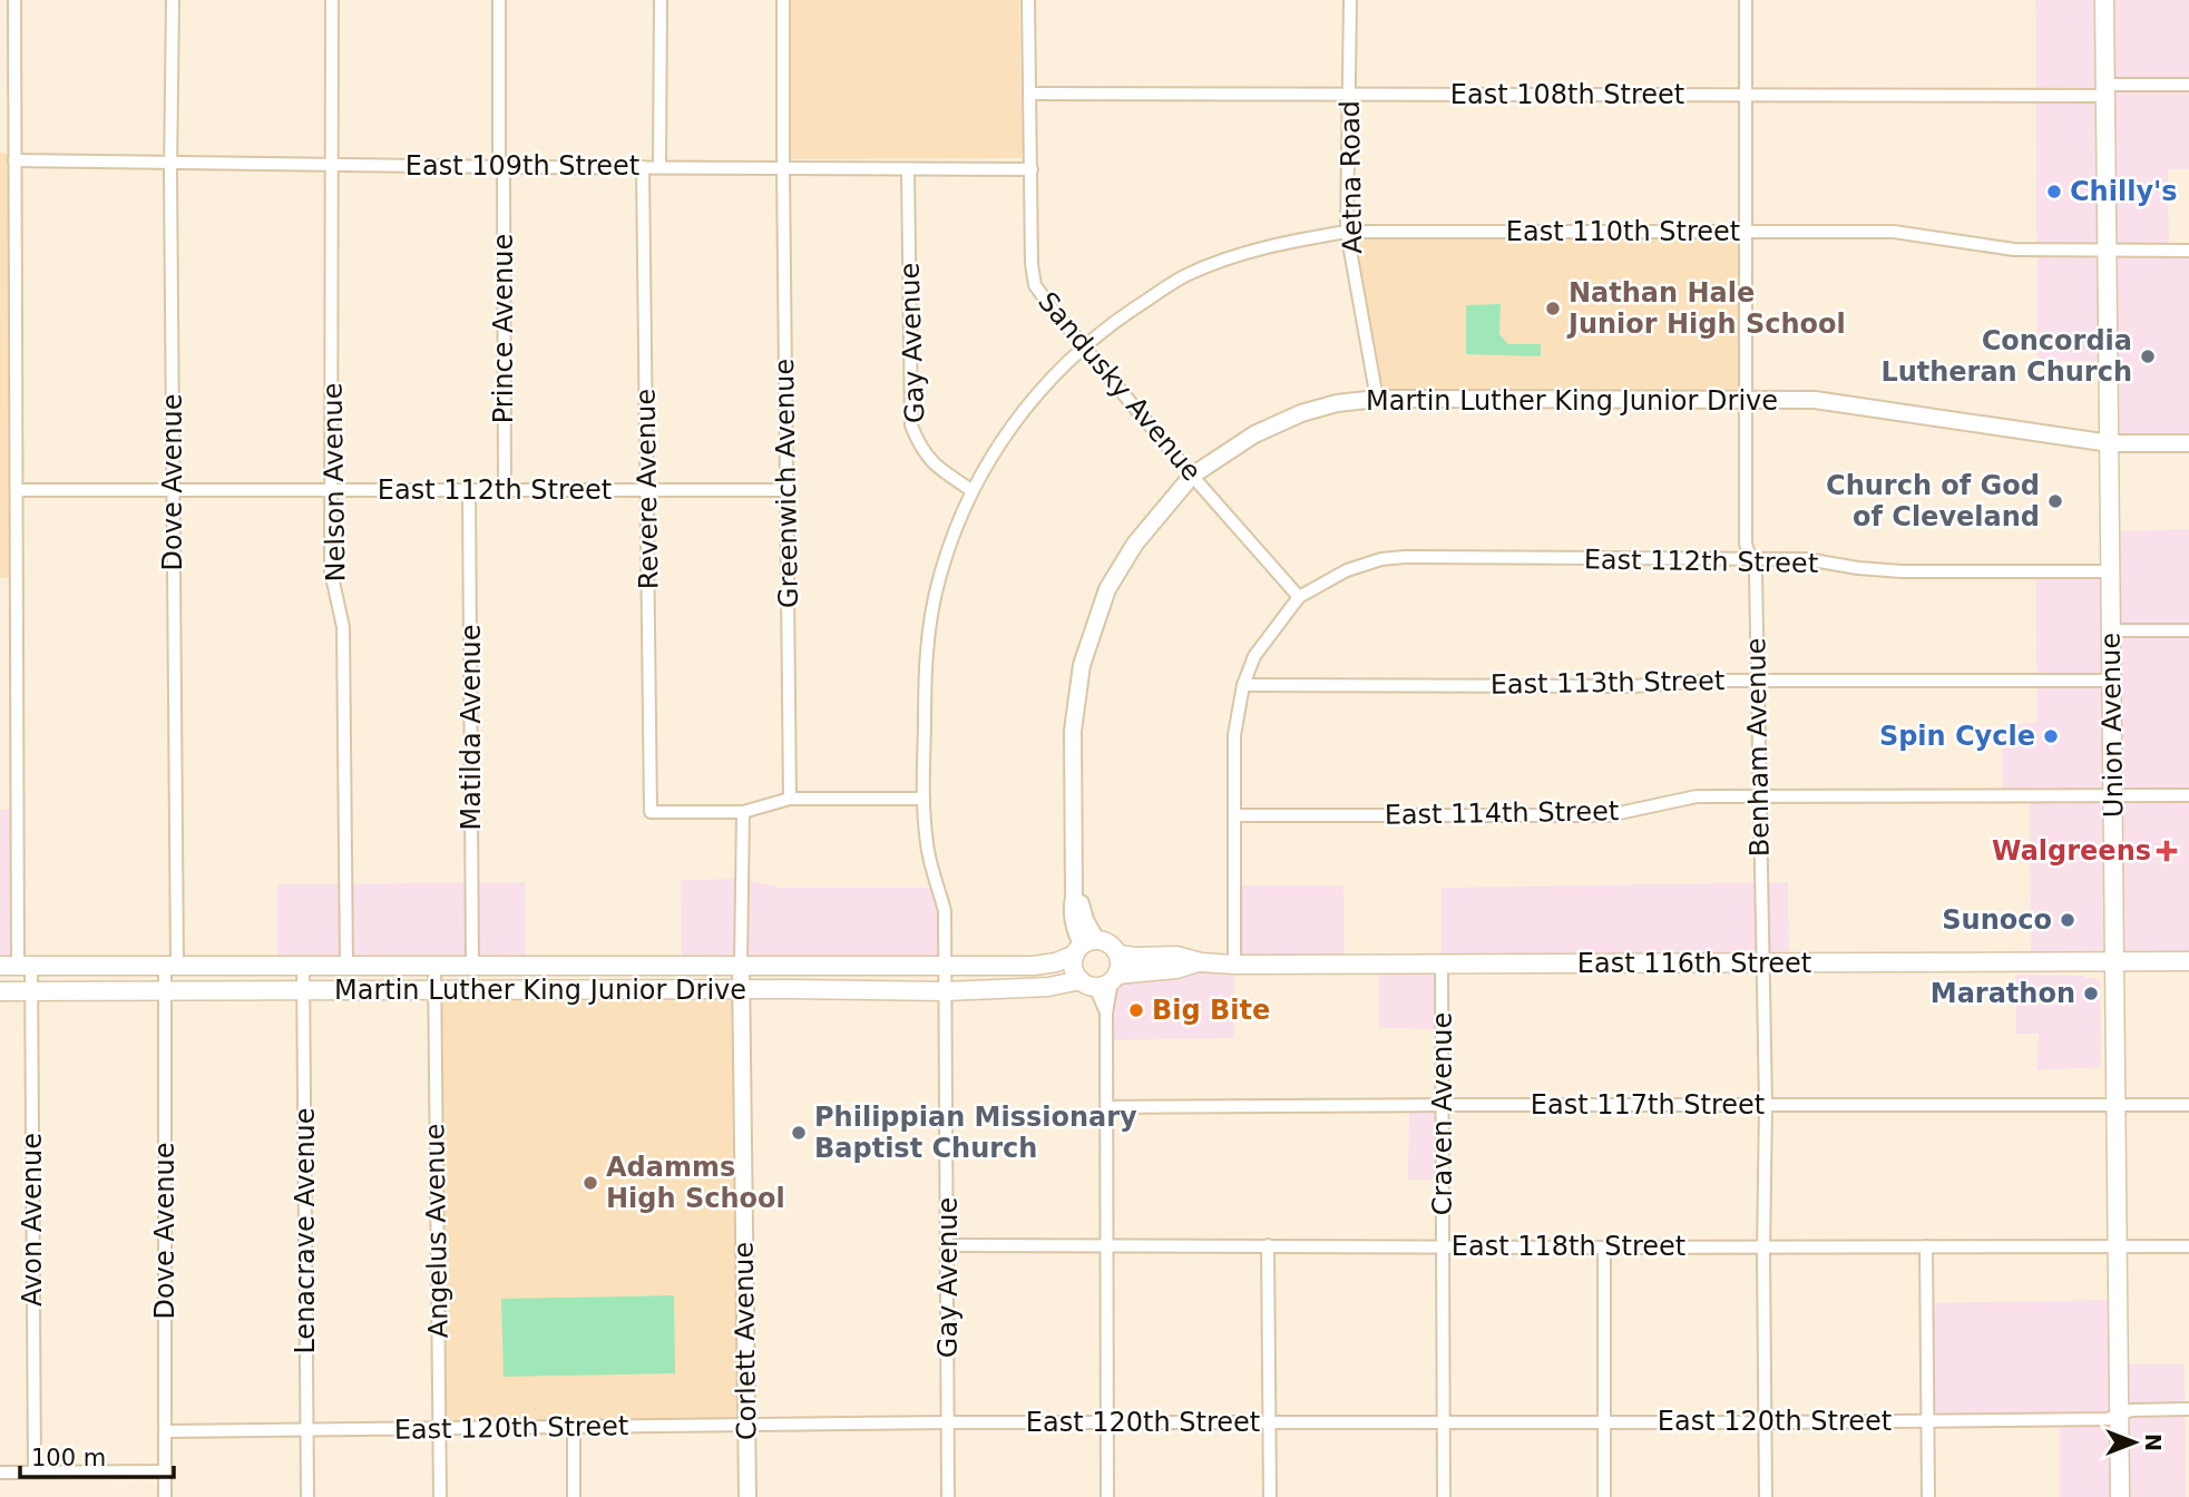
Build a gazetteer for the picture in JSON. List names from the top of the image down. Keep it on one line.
{"streets":{"main road":["Martin Luther King Junior Drive","Union Avenue","East 116th Street"],"street":["East 108th Street","East 109th Street","Aetna Road","East 110th Street","Prince Avenue","Gay Avenue","Sandusky Avenue","Dove Avenue","Nelson Avenue","Greenwich Avenue","Revere Avenue","East 112th Street","East 113th Street","Matilda Avenue","Benham Avenue","East 114th Street","East 117th Street","Craven Avenue","Avon Avenue","Lenacrave Avenue","Angelus Avenue","East 118th Street","Corlett Avenue","East 120th Street"]},"crossings":[["East 108th Street","Aetna Road"],["East 108th Street","Sandusky Avenue"],["East 108th Street","Union Avenue"],["East 108th Street","Benham Avenue"],["East 109th Street","Prince Avenue"],["East 109th Street","Gay Avenue"],["East 109th Street","Sandusky Avenue"],["East 109th Street","Dove Avenue"],["East 109th Street","Nelson Avenue"],["East 109th Street","Greenwich Avenue"],["East 109th Street","Revere Avenue"],["East 109th Street","Avon Avenue"],["Aetna Road","East 110th Street"],["Aetna Road","Martin Luther King Junior Drive"],["East 110th Street","Gay Avenue"],["East 110th Street","Sandusky Avenue"],["East 110th Street","Union Avenue"],["East 110th Street","Benham Avenue"],["Prince Avenue","East 112th Street"],["Gay Avenue","Martin Luther King Junior Drive"],["Gay Avenue","East 118th Street"],["Gay Avenue","East 120th Street"],["Sandusky Avenue","Martin Luther King Junior Drive"],["Sandusky Avenue","East 112th Street"],["Martin Luther King Junior Drive","Dove Avenue"],["Martin Luther King Junior Drive","Nelson Avenue"],["Martin Luther King Junior Drive","Union Avenue"],["Martin Luther King Junior Drive","Matilda Avenue"],["Martin Luther King Junior Drive","Benham Avenue"],["Martin Luther King Junior Drive","East 116th Street"],["Martin Luther King Junior Drive","Avon Avenue"],["Martin Luther King Junior Drive","Lenacrave Avenue"],["Martin Luther King Junior Drive","Angelus Avenue"],["Martin Luther King Junior Drive","Corlett Avenue"],["Dove Avenue","East 112th Street"],["Dove Avenue","East 120th Street"],["Nelson Avenue","East 112th Street"],["Greenwich Avenue","East 112th Street"],["Revere Avenue","East 112th Street"],["Revere Avenue","Corlett Avenue"],["East 112th Street","Union Avenue"],["East 112th Street","Matilda Avenue"],["East 112th Street","Benham Avenue"],["East 112th Street","Avon Avenue"],["East 113th Street","Union Avenue"],["East 113th Street","Benham Avenue"],["Union Avenue","East 114th Street"],["Union Avenue","East 116th Street"],["Union Avenue","East 117th Street"],["Union Avenue","East 118th Street"],["Union Avenue","East 120th Street"],["Benham Avenue","East 114th Street"],["Benham Avenue","East 116th Street"],["Benham Avenue","East 117th Street"],["Benham Avenue","East 118th Street"],["Benham Avenue","East 120th Street"],["East 116th Street","Craven Avenue"],["East 117th Street","Craven Avenue"],["Craven Avenue","East 118th Street"],["Craven Avenue","East 120th Street"],["Lenacrave Avenue","East 120th Street"],["Angelus Avenue","East 120th Street"],["Corlett Avenue","East 120th Street"]],"places":{"other":["Chilly's","Nathan Hale Junior High School","Concordia Lutheran Church","Church of God of Cleveland","Spin Cycle","Sunoco","Marathon","Big Bite","Philippian Missionary Baptist Church","Adamms High School"],"health":["Walgreens"]},"scale_bar":"100 m","north":"right"}
